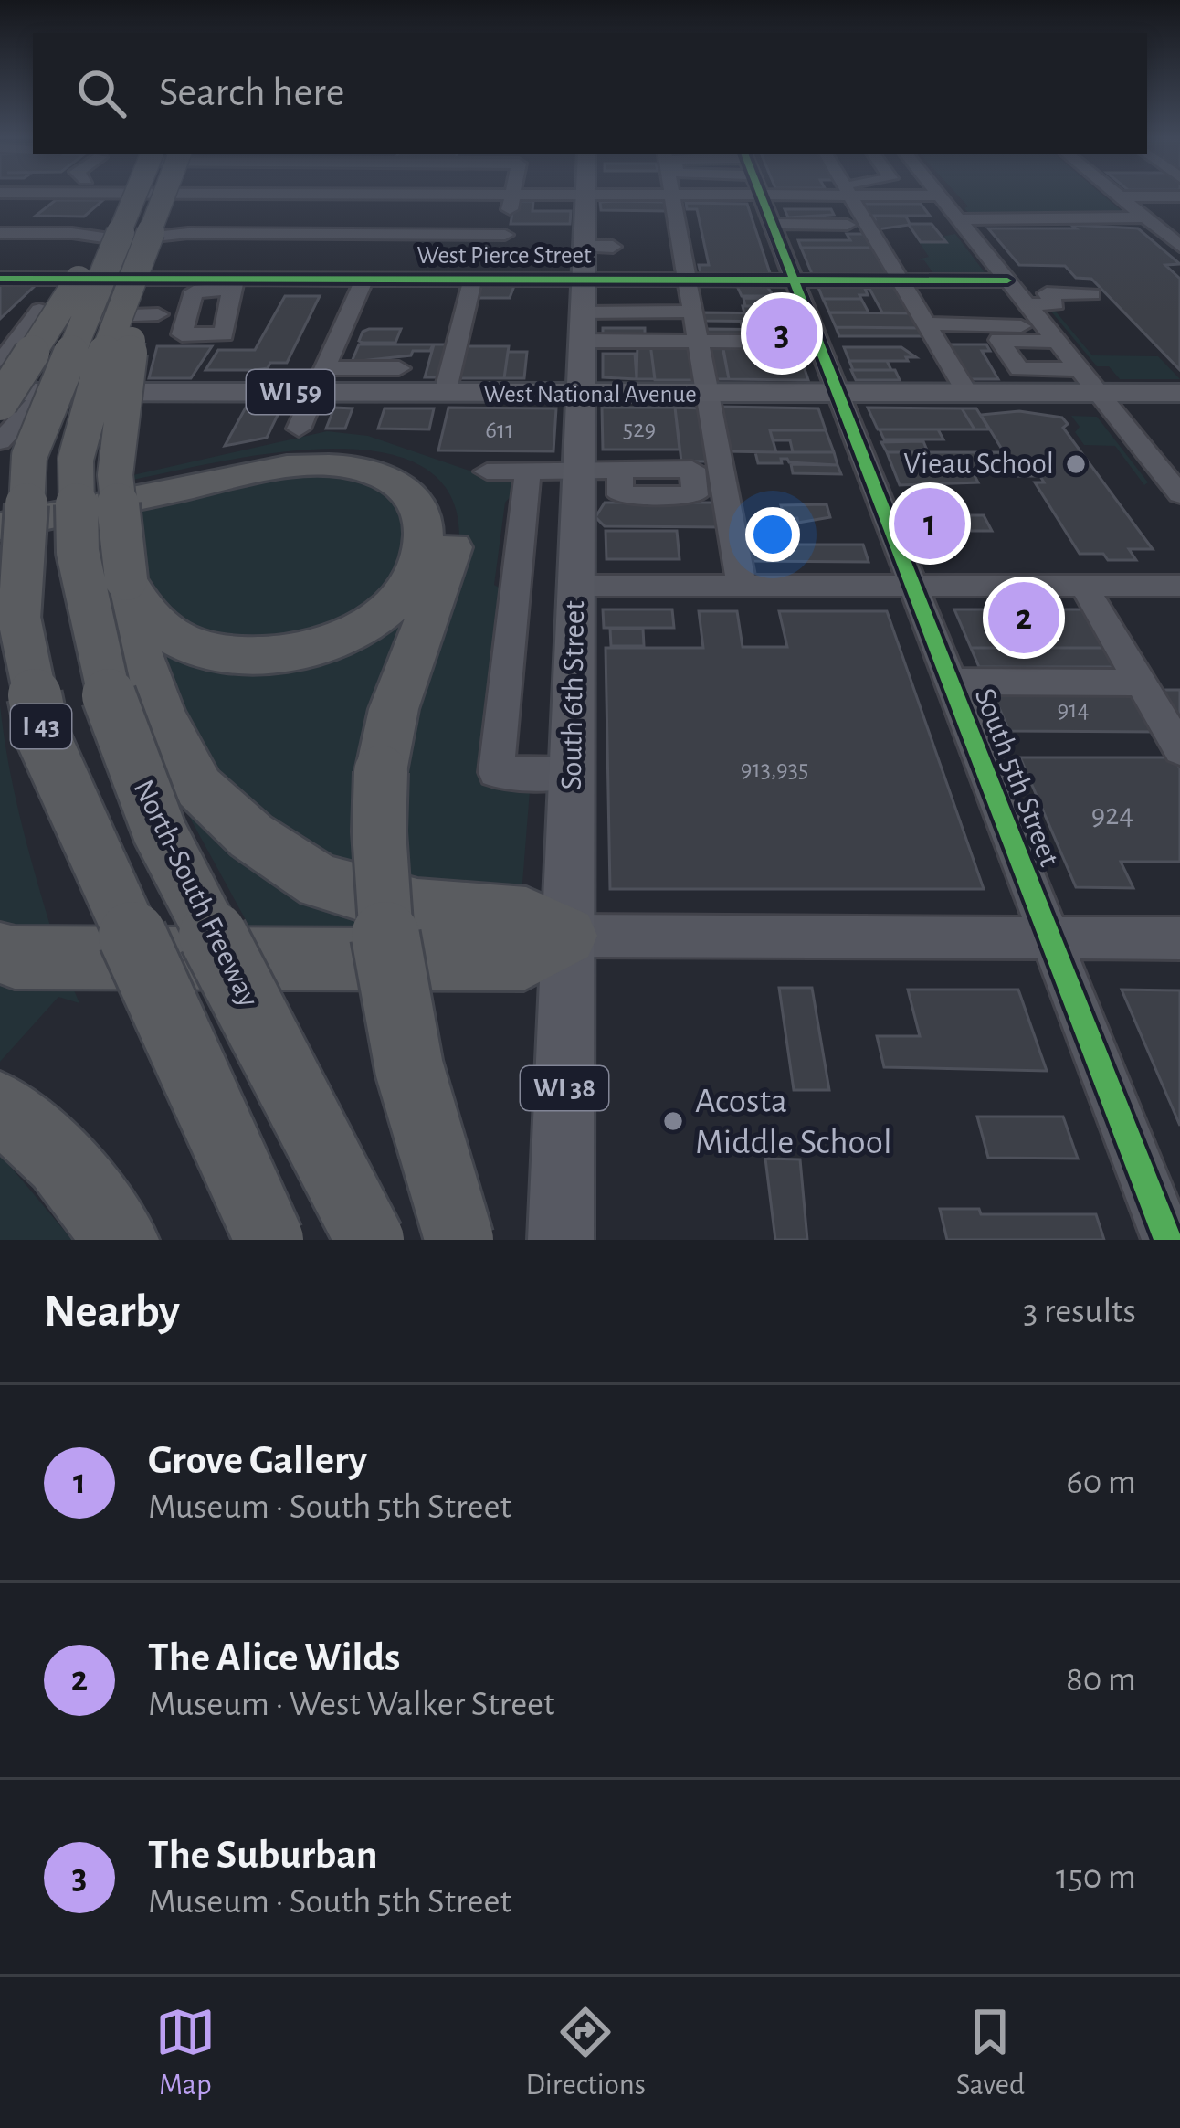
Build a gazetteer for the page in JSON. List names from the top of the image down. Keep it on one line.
{"streets":{"highway":["I 43","North-South Freeway"],"main road":["WI 59","West National Avenue","South 6th Street","WI 38"],"street":["West Pierce Street","South 5th Street"]},"crossings":[["West Pierce Street","South 6th Street"],["West Pierce Street","South 5th Street"],["West National Avenue","South 6th Street"],["West National Avenue","South 5th Street"]],"places":["Vieau School","Acosta Middle School"],"house_numbers":["529","611","914","913,935","924"],"page":{"search":"Search here","pins":["3","1","2"],"heading":["Nearby","3 results"],"list":[{"mark":"1","name":"Grove Gallery","note":"Museum · South 5th Street","value":"60 m"},{"mark":"2","name":"The Alice Wilds","note":"Museum · West Walker Street","value":"80 m"},{"mark":"3","name":"The Suburban","note":"Museum · South 5th Street","value":"150 m"}],"nav":["Map","Directions","Saved"]}}
